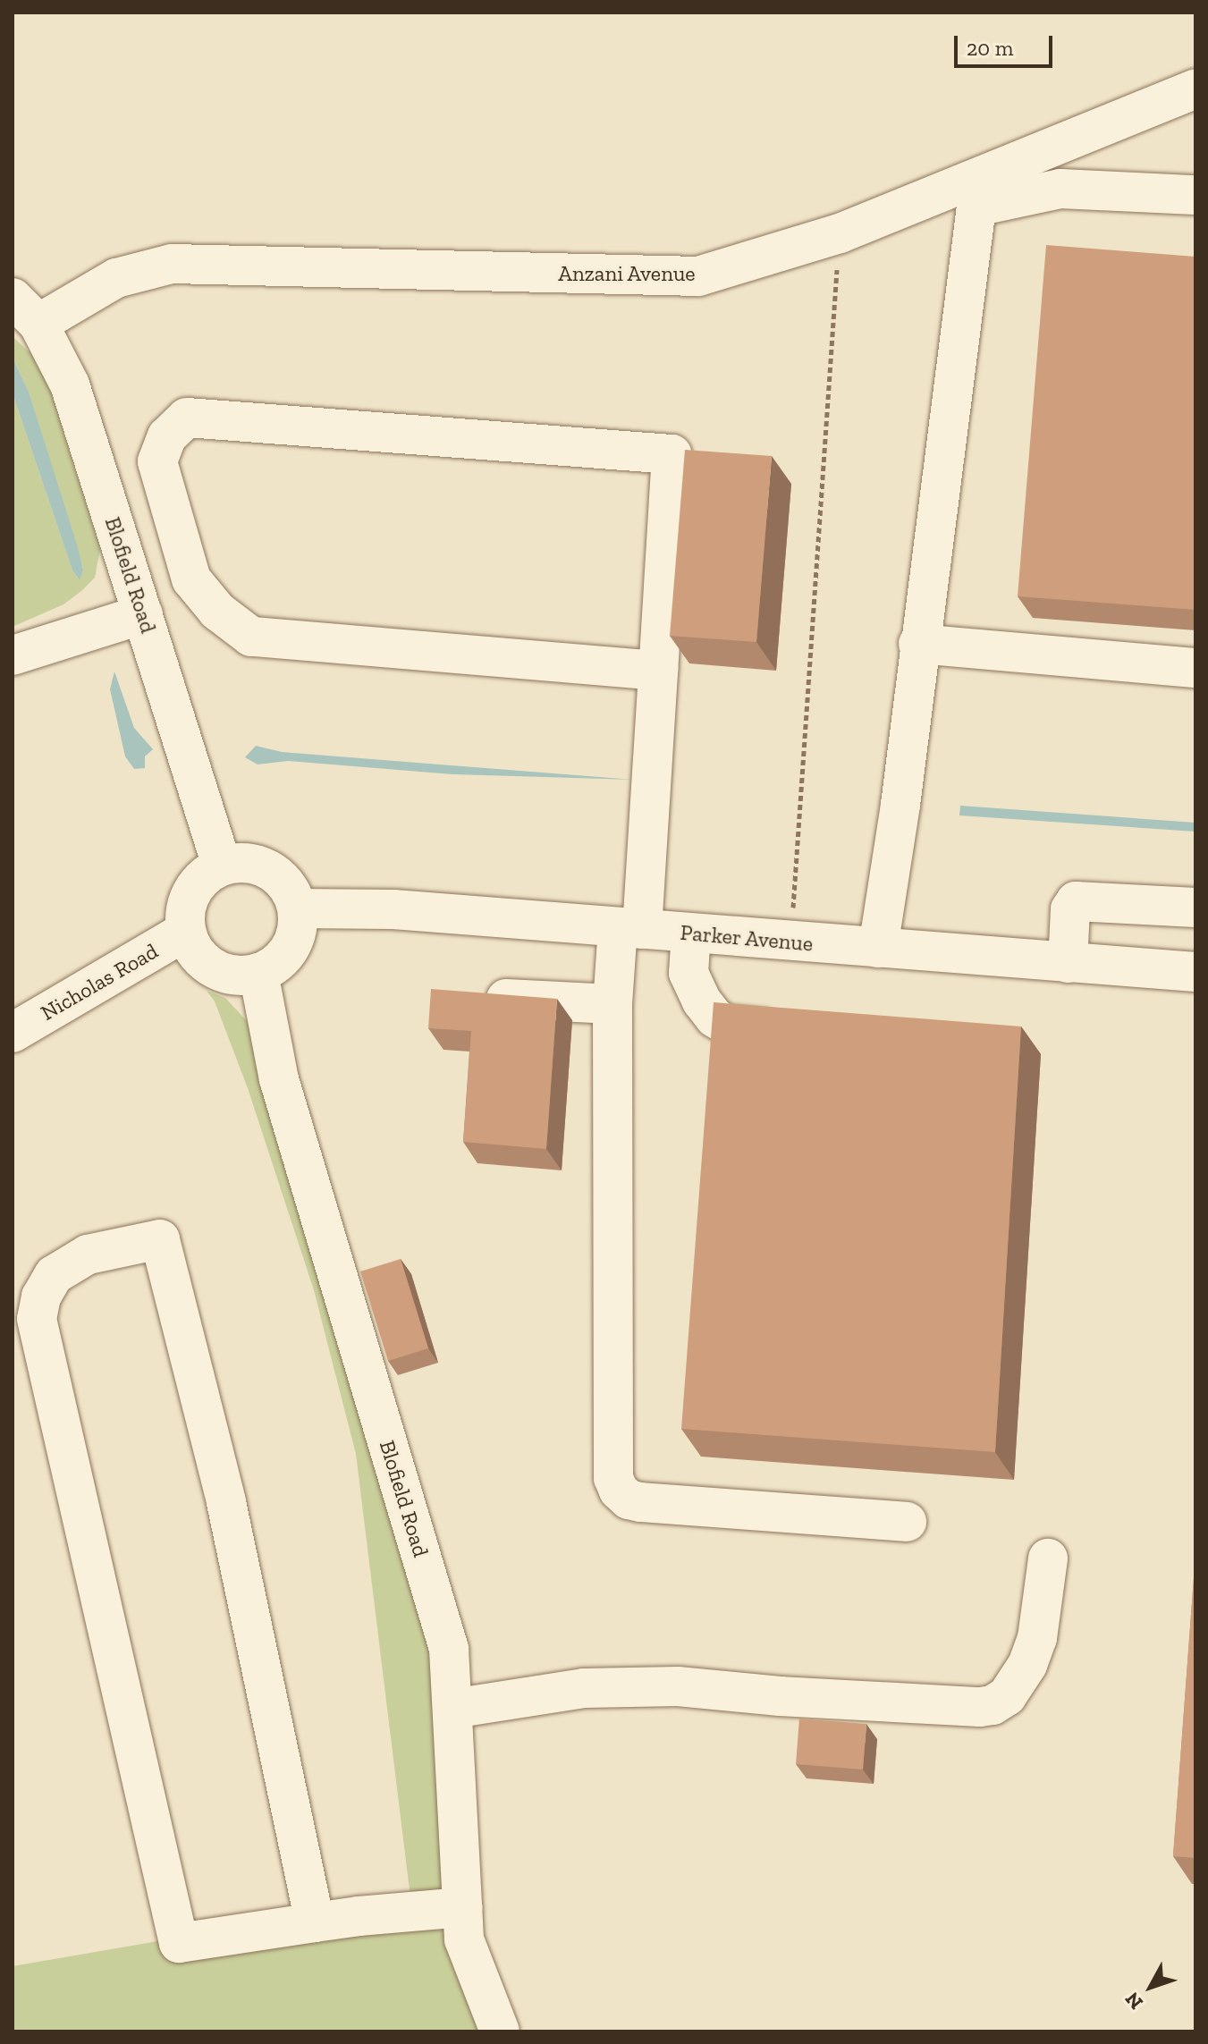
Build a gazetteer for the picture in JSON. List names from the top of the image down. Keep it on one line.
{"streets":{"street":["Anzani Avenue","Blofield Road","Parker Avenue","Nicholas Road"]},"crossings":[["Anzani Avenue","Blofield Road"],["Blofield Road","Parker Avenue"],["Blofield Road","Nicholas Road"],["Parker Avenue","Nicholas Road"]],"scale_bar":"20 m","north":"bottom left"}
